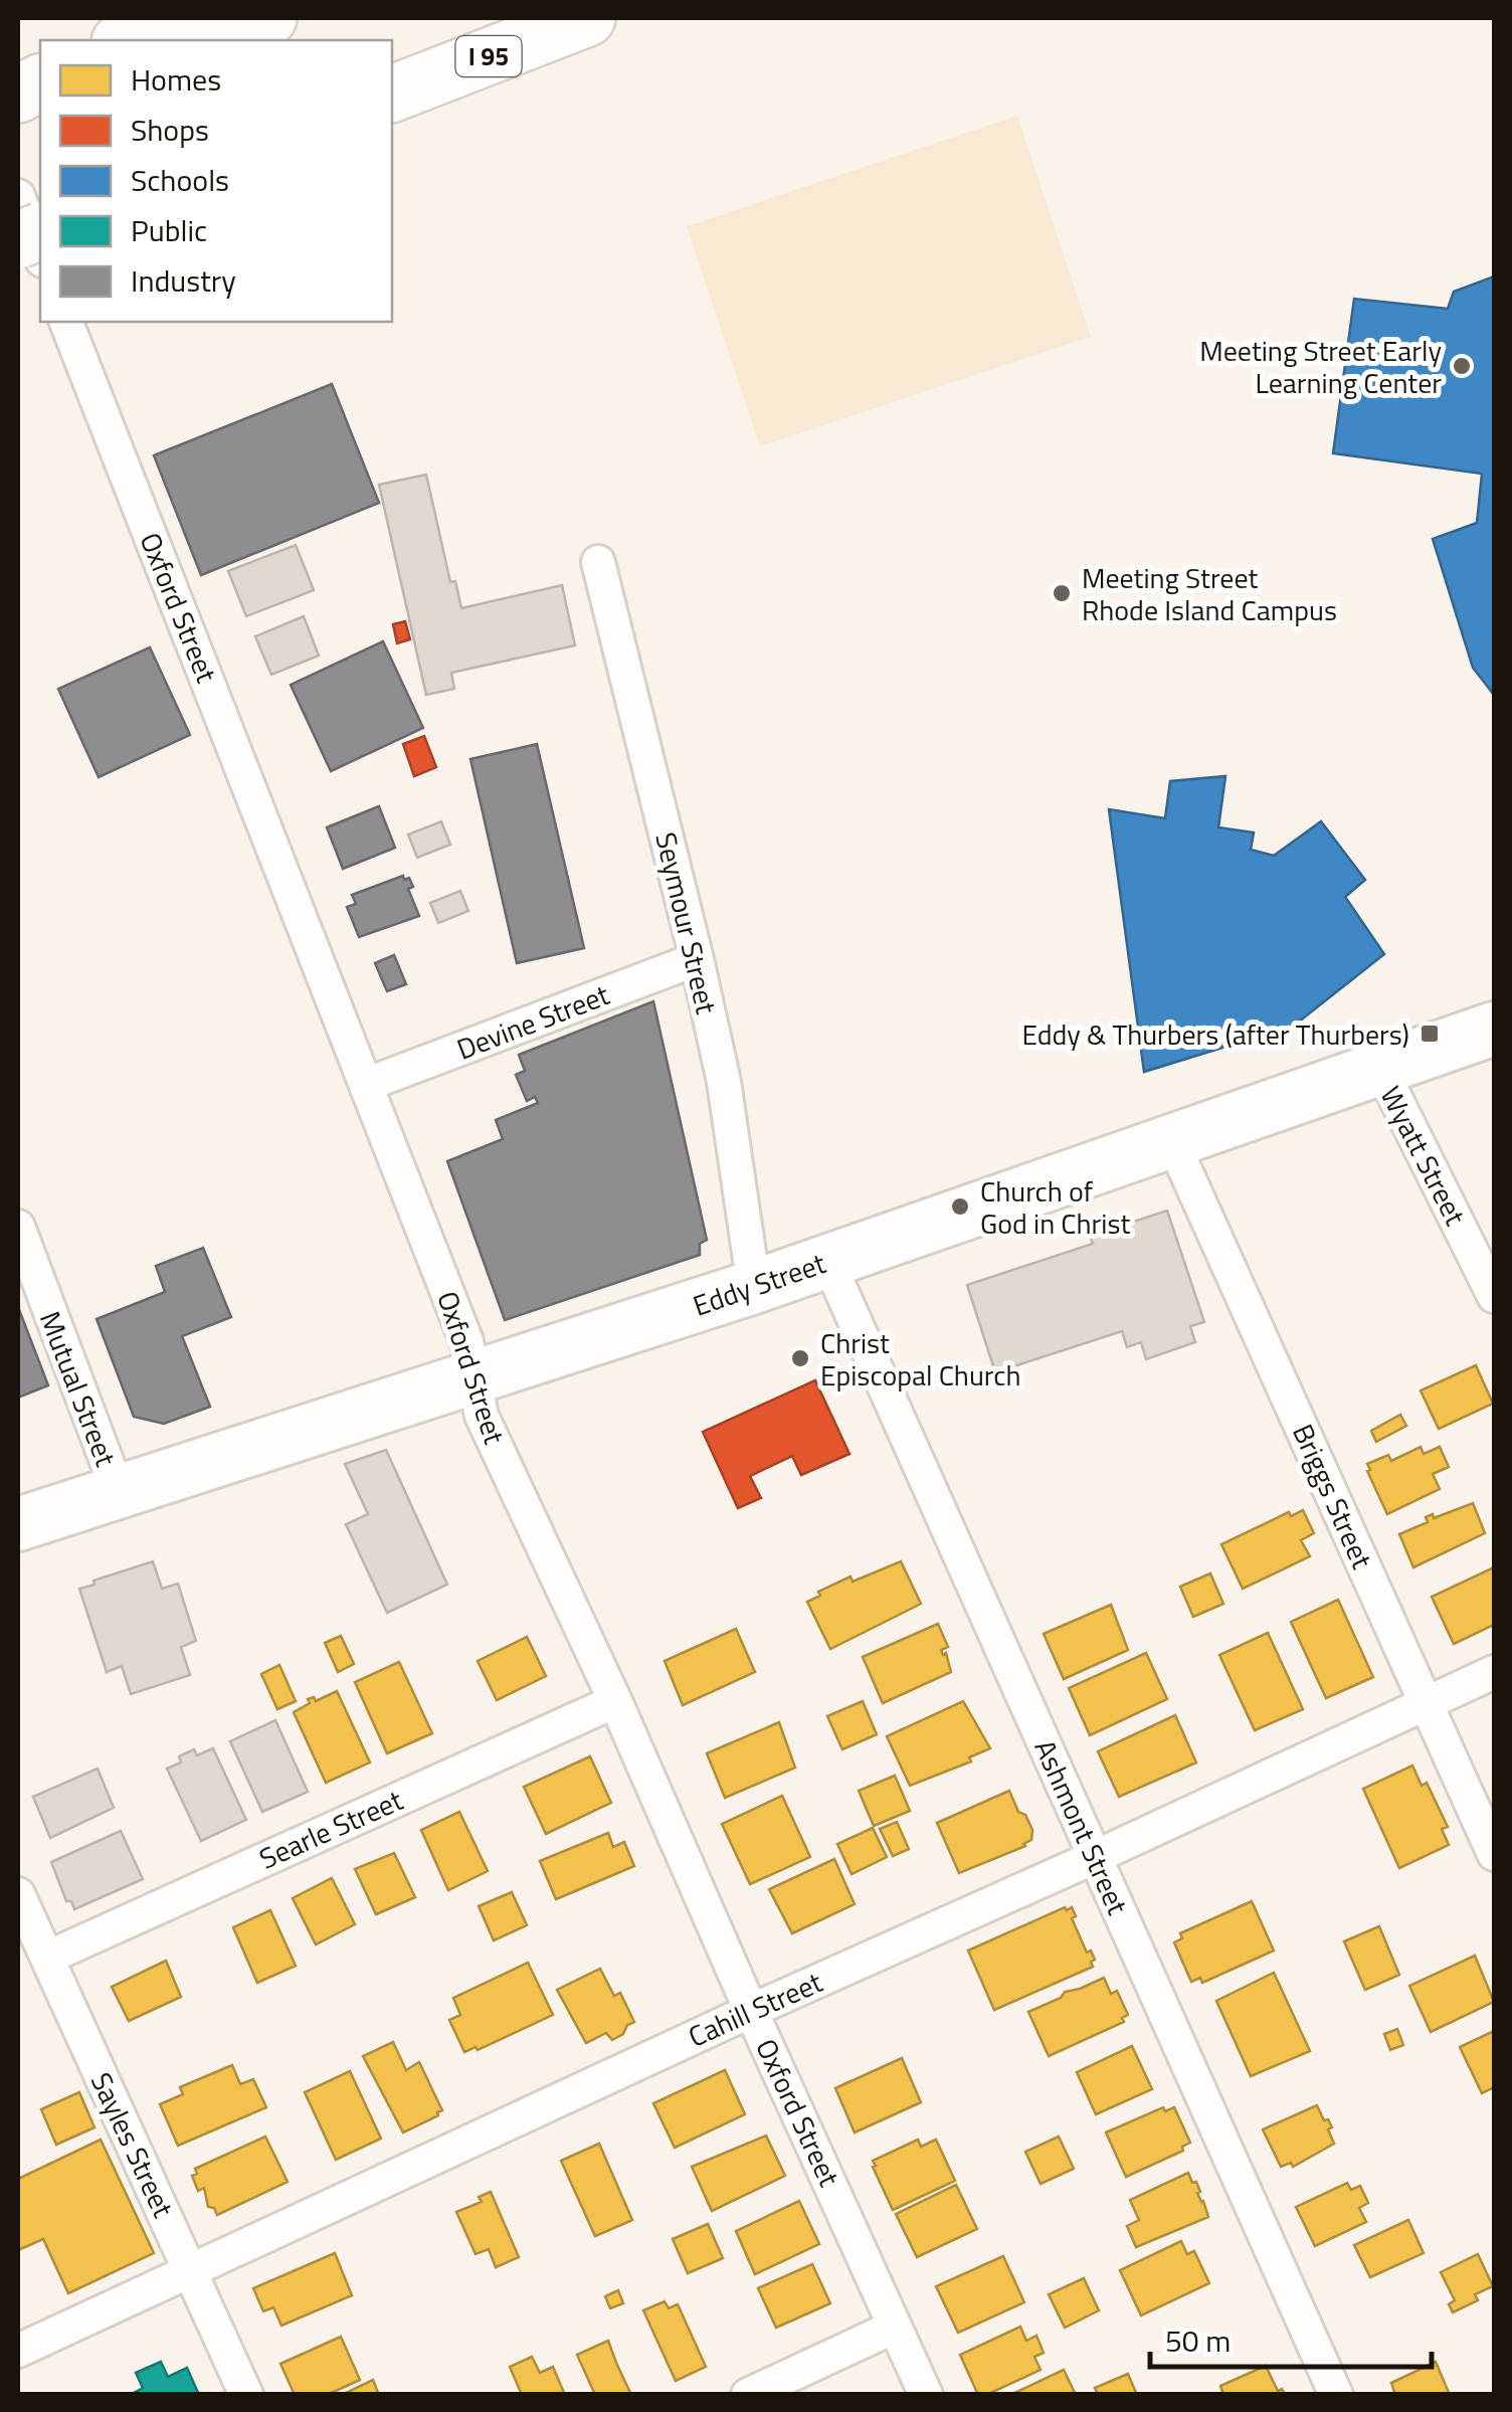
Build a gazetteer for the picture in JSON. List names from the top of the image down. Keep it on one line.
{"streets":{"highway":["I 95"],"main road":["Eddy Street"],"street":["Oxford Street","Seymour Street","Devine Street","Wyatt Street","Mutual Street","Briggs Street","Ashmont Street","Searle Street","Cahill Street","Sayles Street"]},"crossings":[["Oxford Street","Devine Street"],["Oxford Street","Eddy Street"],["Oxford Street","Searle Street"],["Oxford Street","Cahill Street"],["Seymour Street","Devine Street"],["Seymour Street","Eddy Street"],["Wyatt Street","Eddy Street"],["Eddy Street","Mutual Street"],["Eddy Street","Briggs Street"],["Eddy Street","Ashmont Street"],["Briggs Street","Cahill Street"],["Ashmont Street","Cahill Street"],["Searle Street","Sayles Street"],["Cahill Street","Sayles Street"]],"places":{"other":["Meeting Street Early Learning Center","Meeting Street Rhode Island Campus","Church of God in Christ","Christ Episcopal Church"],"transit":["Eddy & Thurbers (after Thurbers)"]},"legend":["Homes","Shops","Schools","Public","Industry"],"scale_bar":"50 m"}
